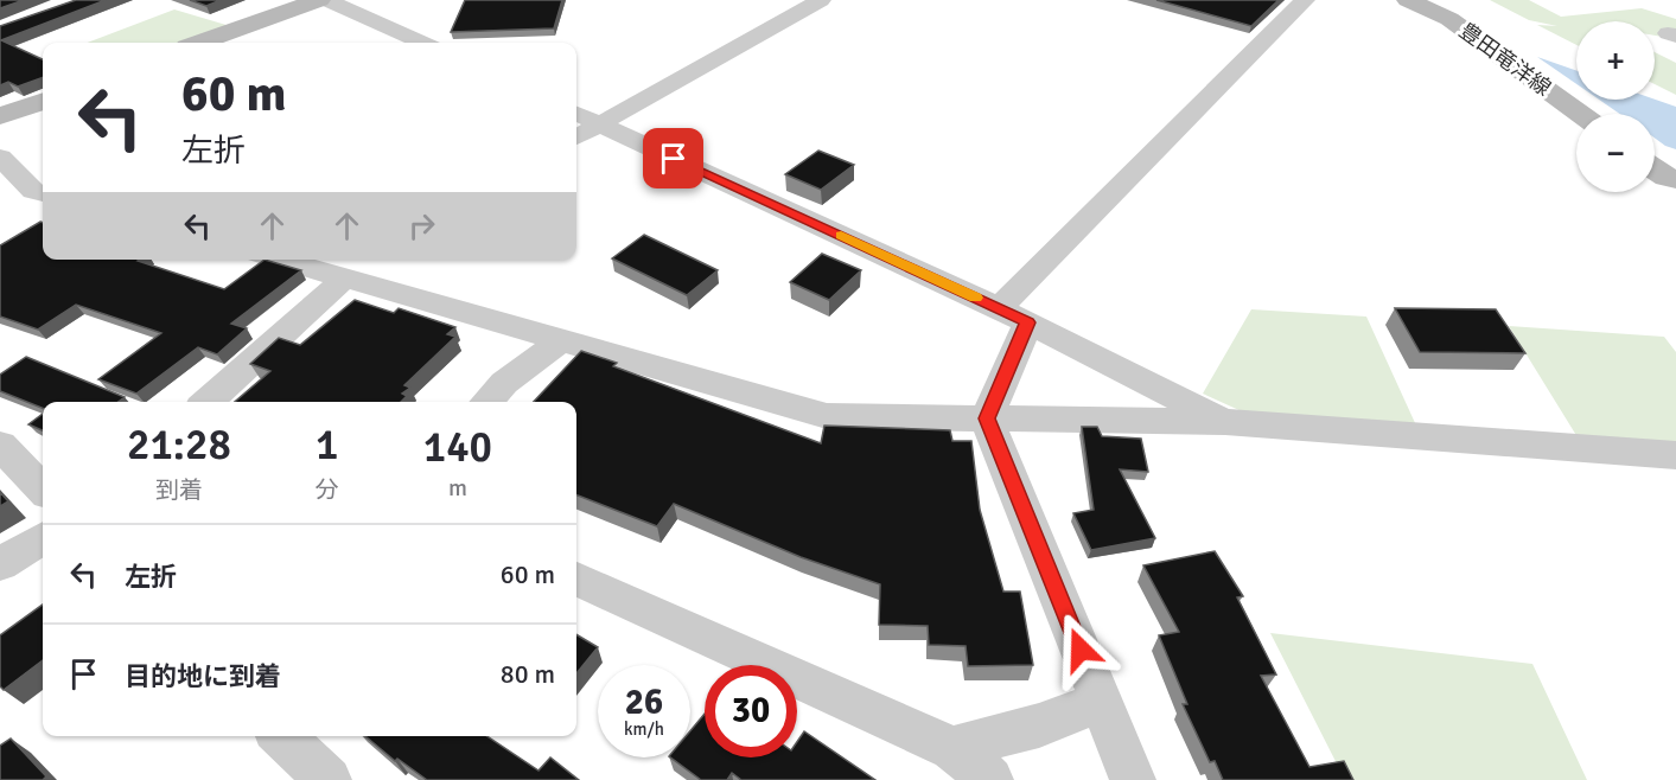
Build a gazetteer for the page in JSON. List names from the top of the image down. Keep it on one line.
{"streets":{"main road":["豊田竜洋線"]},"page":{"map_buttons":["+","−"],"turn":["60 m","左折"],"eta":["21:28","到着","1","分","140","m"],"list":[{"name":"左折","value":"60 m"},{"name":"目的地に到着","value":"80 m"}],"speed":"26 km/h","limit":"30"}}
